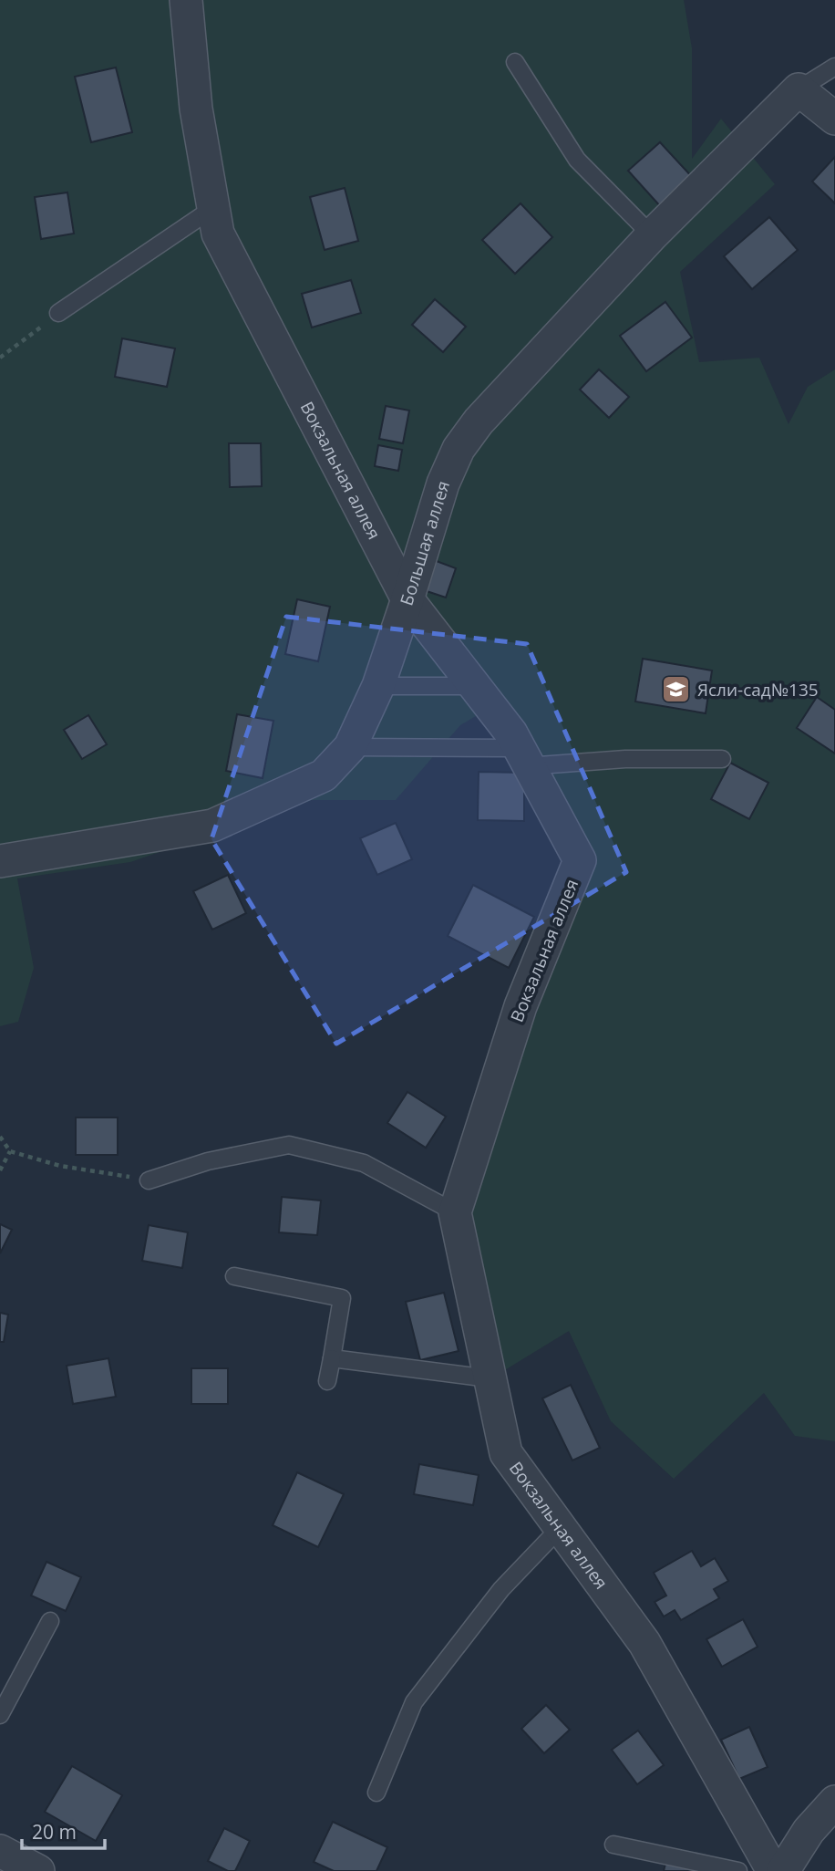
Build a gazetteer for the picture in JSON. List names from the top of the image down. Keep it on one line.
{"streets":{"street":["Вокзальная аллея","Большая аллея"]},"crossings":[["Вокзальная аллея","Большая аллея"]],"places":{"school or university":["Ясли-сад№135"]},"scale_bar":"20 m"}
